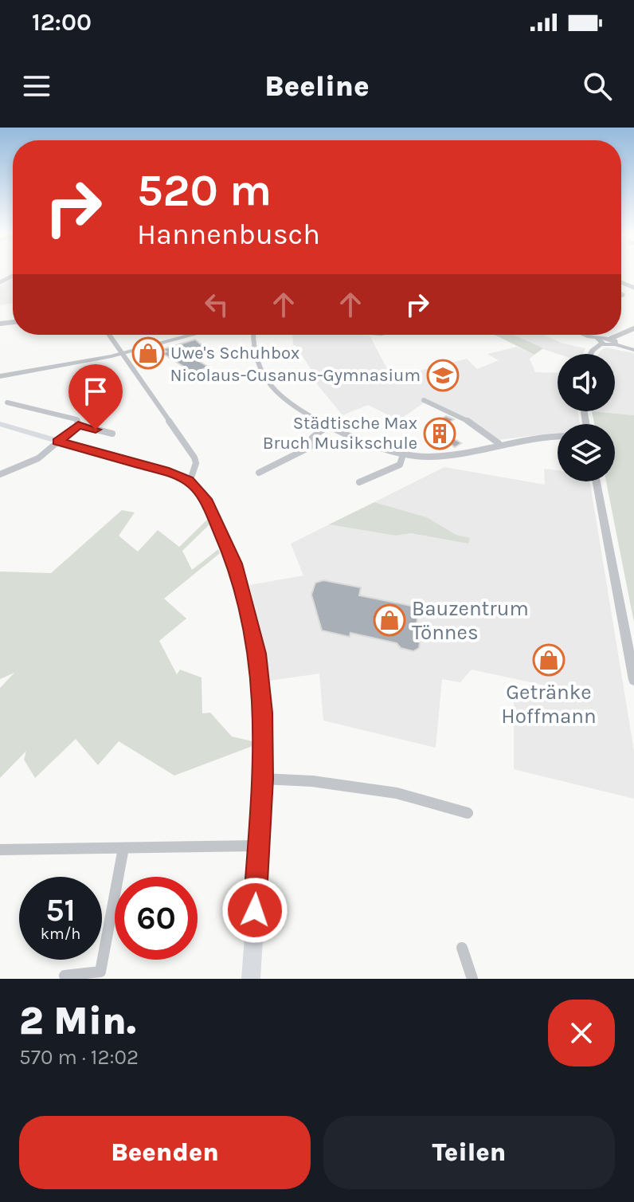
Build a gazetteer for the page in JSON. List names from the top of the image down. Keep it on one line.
{"places":{"shop":["Uwe's Schuhbox","Bauzentrum Tönnes","Getränke Hoffmann"],"school or university":["Nicolaus-Cusanus-Gymnasium"],"building":["Städtische Max Bruch Musikschule"]},"page":{"status":"12:00","header":"Beeline","turn":["520 m","Hannenbusch"],"speed":"51 km/h","limit":"60","heading":["2 Min.","570 m · 12:02"],"buttons":["Beenden","Teilen"]}}
